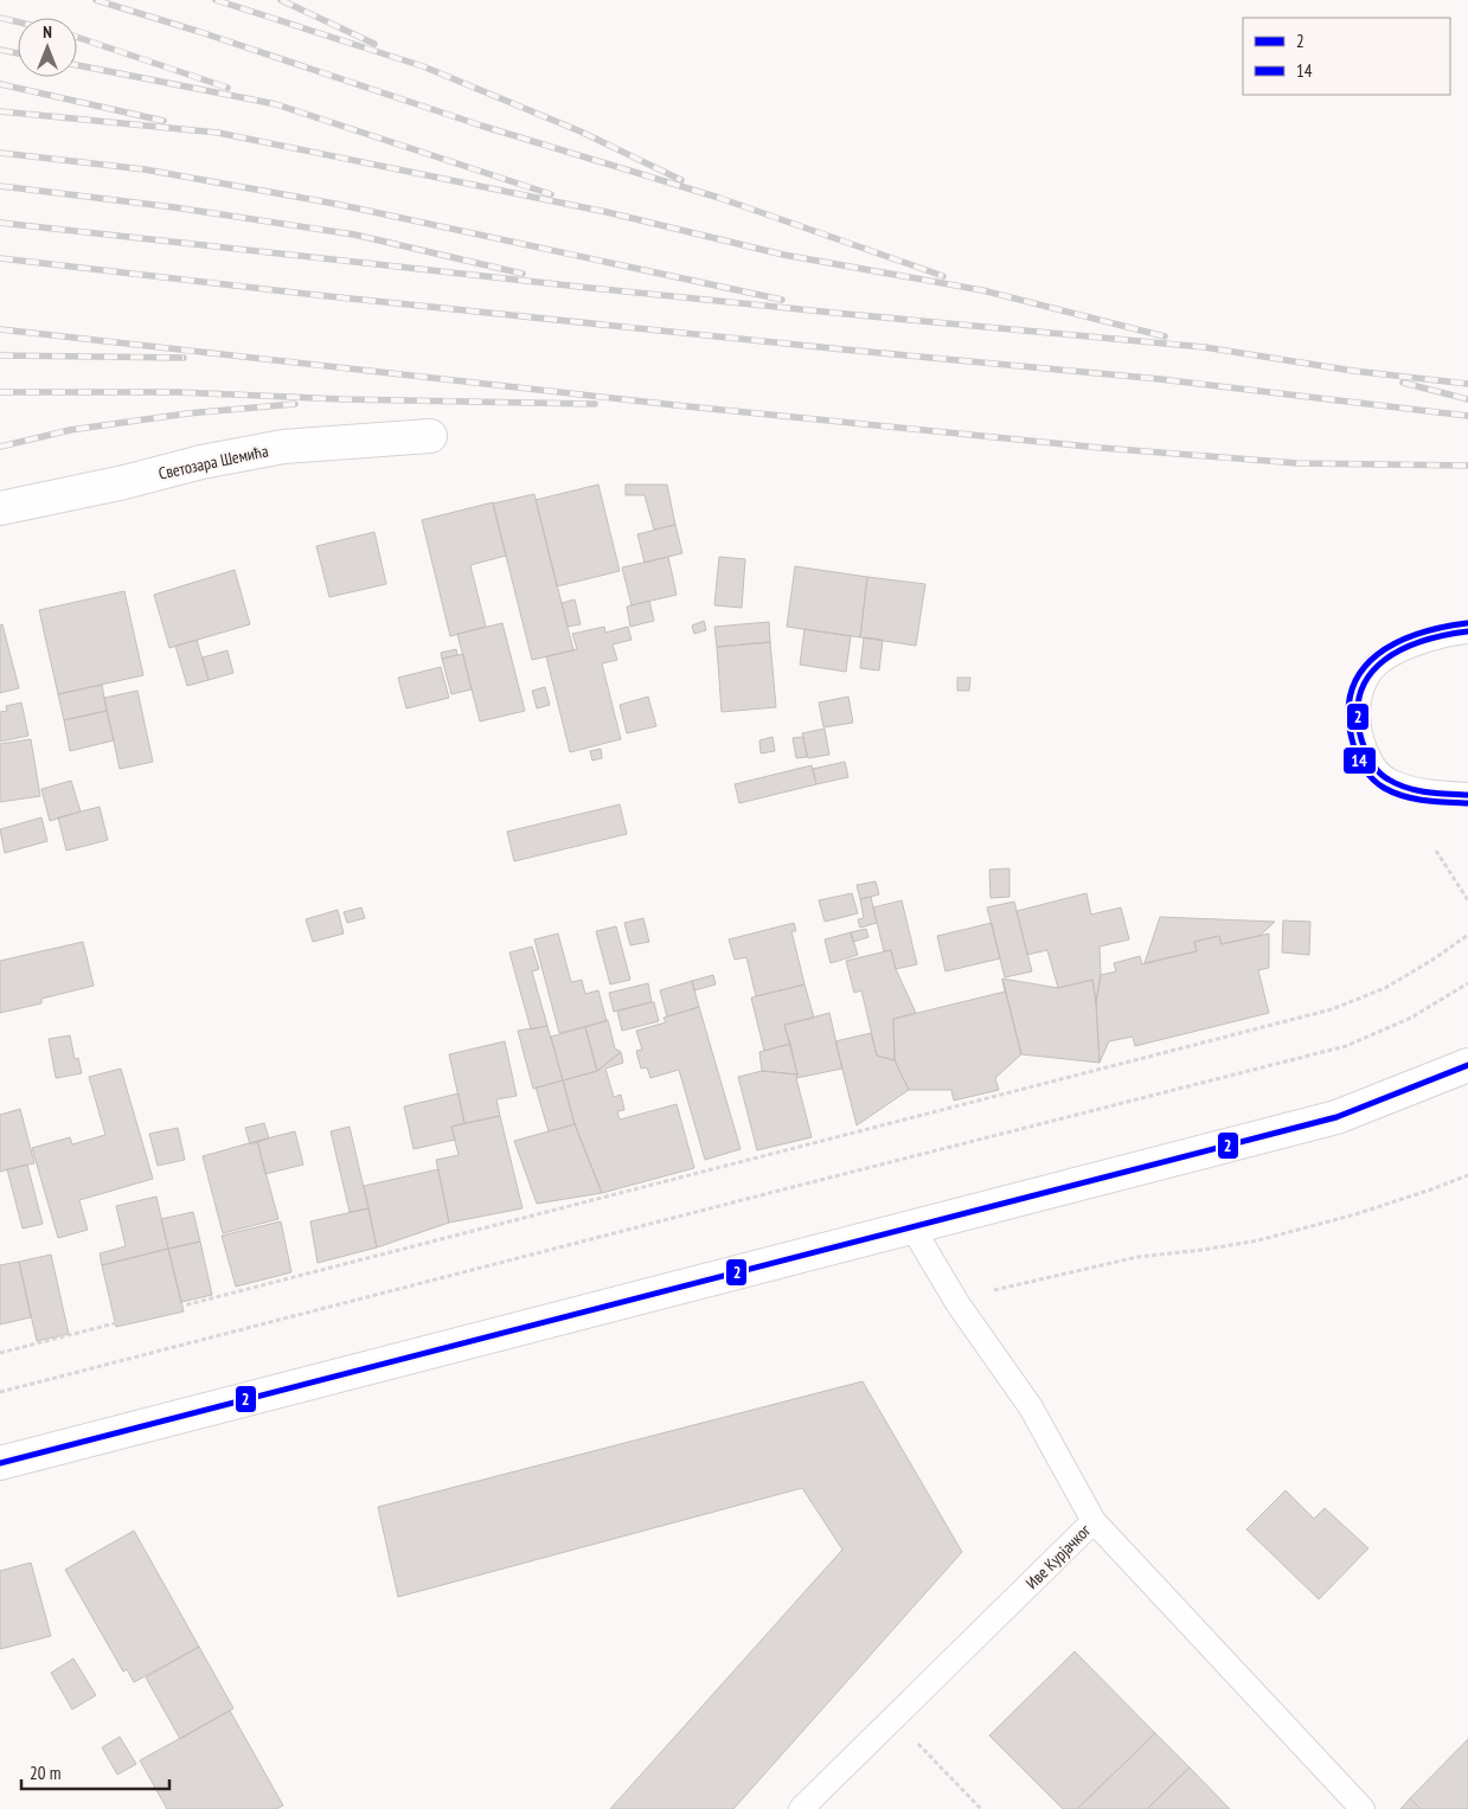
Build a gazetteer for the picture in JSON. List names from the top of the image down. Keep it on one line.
{"streets":{"main road":["Светозара Шемића"],"lane":["Иве Курјачког"]},"lines":["transit line 14","transit line 2"],"legend":["2","14"],"scale_bar":"20 m","north":"top"}
